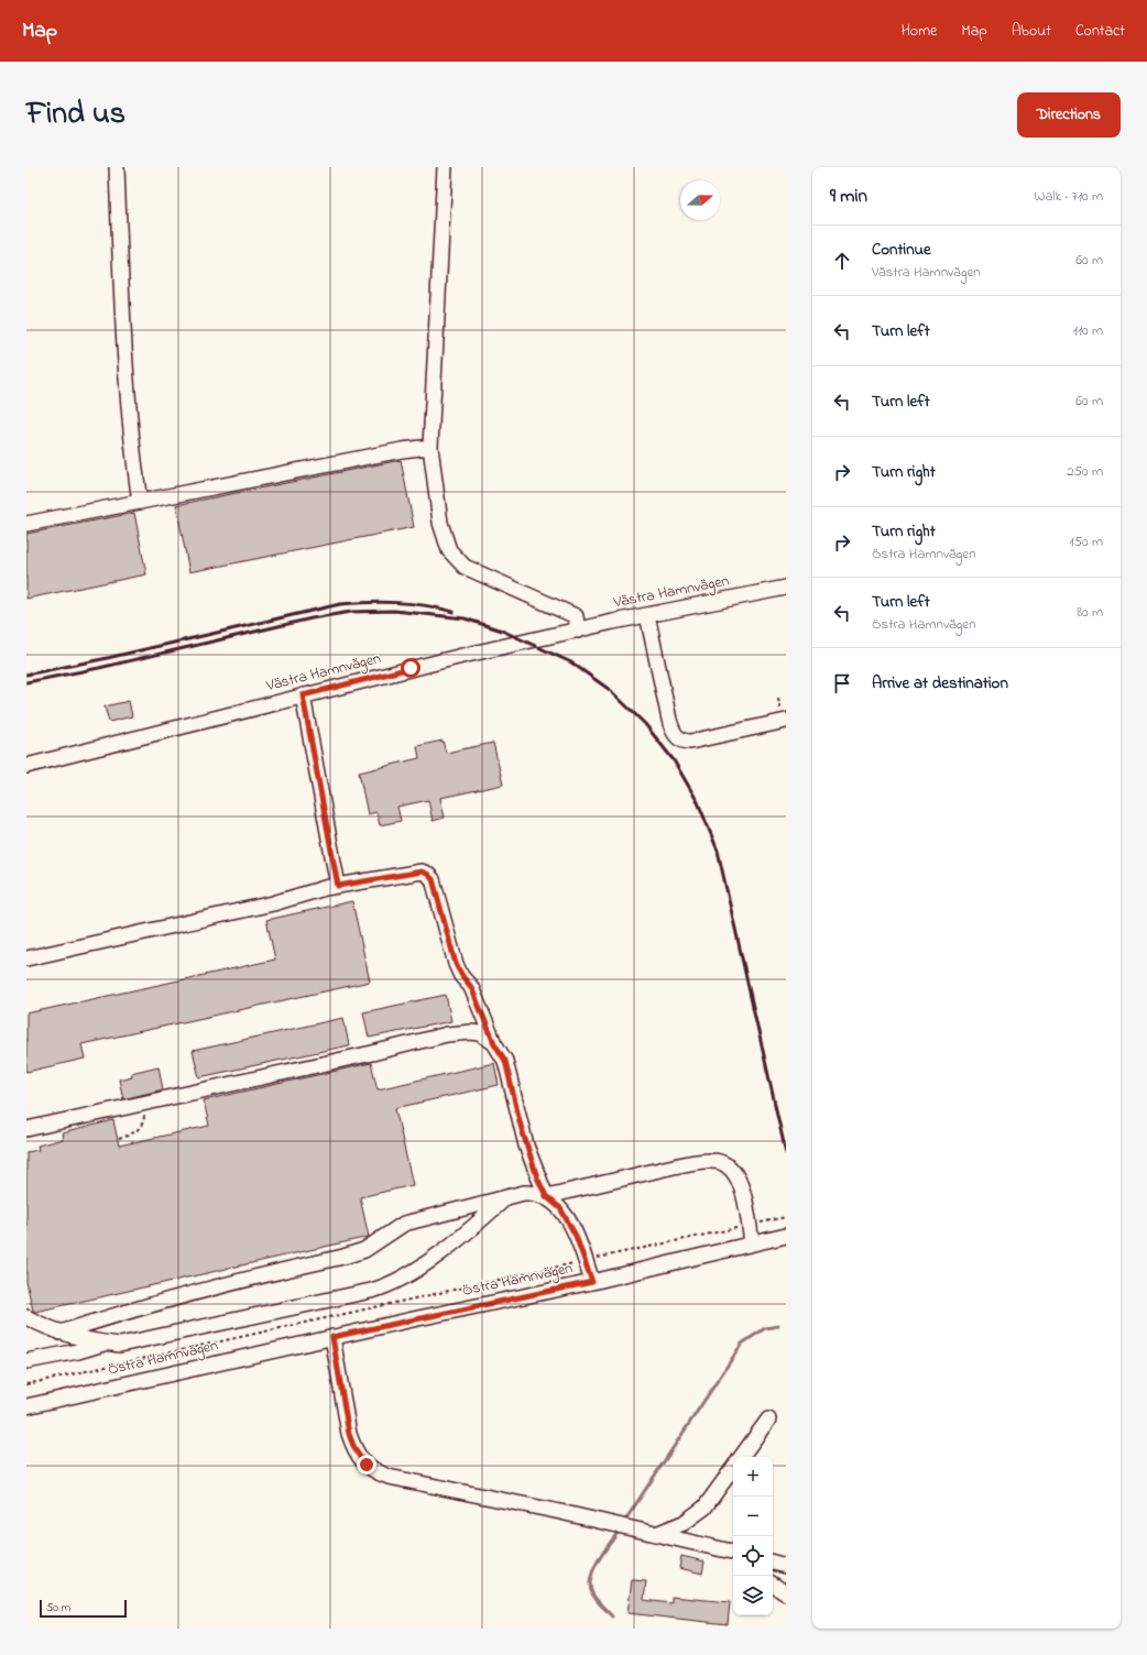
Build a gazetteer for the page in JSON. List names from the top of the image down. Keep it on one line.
{"streets":{"street":["Västra Hamnvägen","Östra Hamnvägen"]},"scale_bar":"50 m","north":"right","page":{"header":"Map","nav":["Home","Map","About","Contact"],"title":"Find us","buttons":"Directions","heading":["9 min","Walk · 710 m"],"list":[["Continue","Västra Hamnvägen","60 m"],["Turn left","110 m"],["Turn left","60 m"],["Turn right","250 m"],["Turn right","Östra Hamnvägen","150 m"],["Turn left","Östra Hamnvägen","80 m"],"Arrive at destination"],"map_buttons":["+","−"],"scale":"50 m"}}
